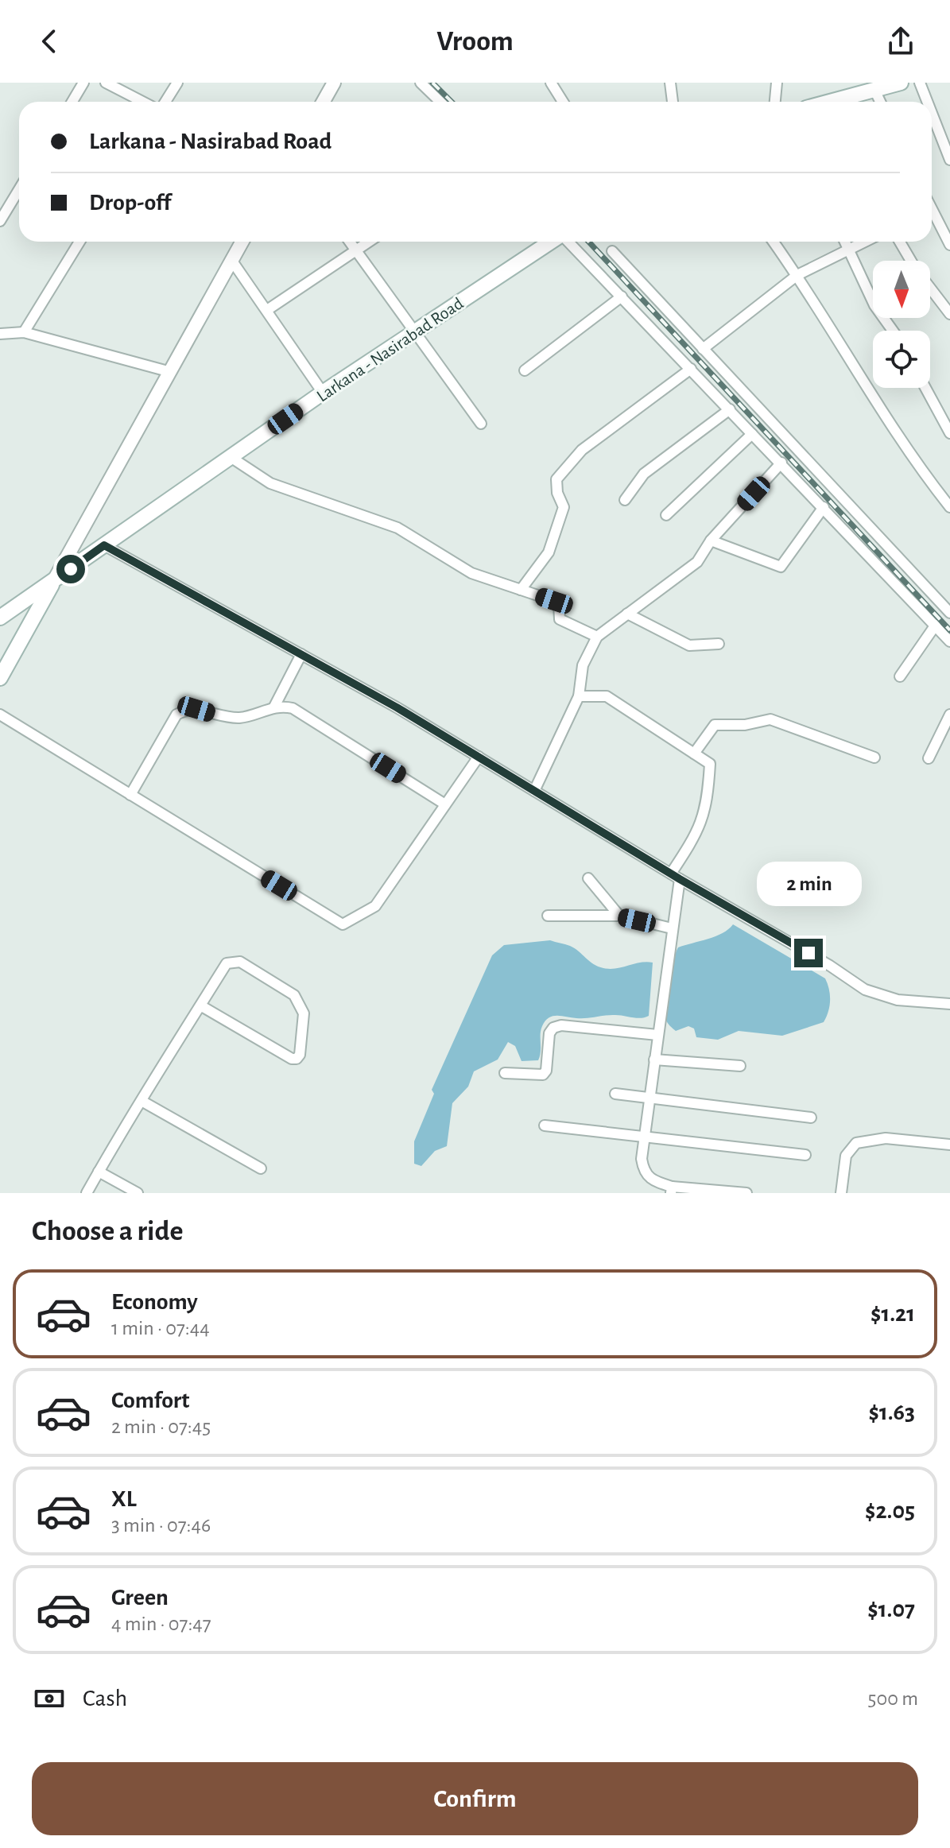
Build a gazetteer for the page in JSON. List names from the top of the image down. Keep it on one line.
{"streets":{"main road":["Larkana - Nasirabad Road"]},"north":"bottom","page":{"header":"Vroom","banner":["Larkana - Nasirabad Road","Drop-off"],"bubble":"2 min","heading":"Choose a ride","list":[{"name":"Economy","note":"1 min · 07:44","value":"$1.21"},{"name":"Comfort","note":"2 min · 07:45","value":"$1.63"},{"name":"XL","note":"3 min · 07:46","value":"$2.05"},{"name":"Green","note":"4 min · 07:47","value":"$1.07"}],"pay":["Cash","500 m"],"buttons":"Confirm"}}
